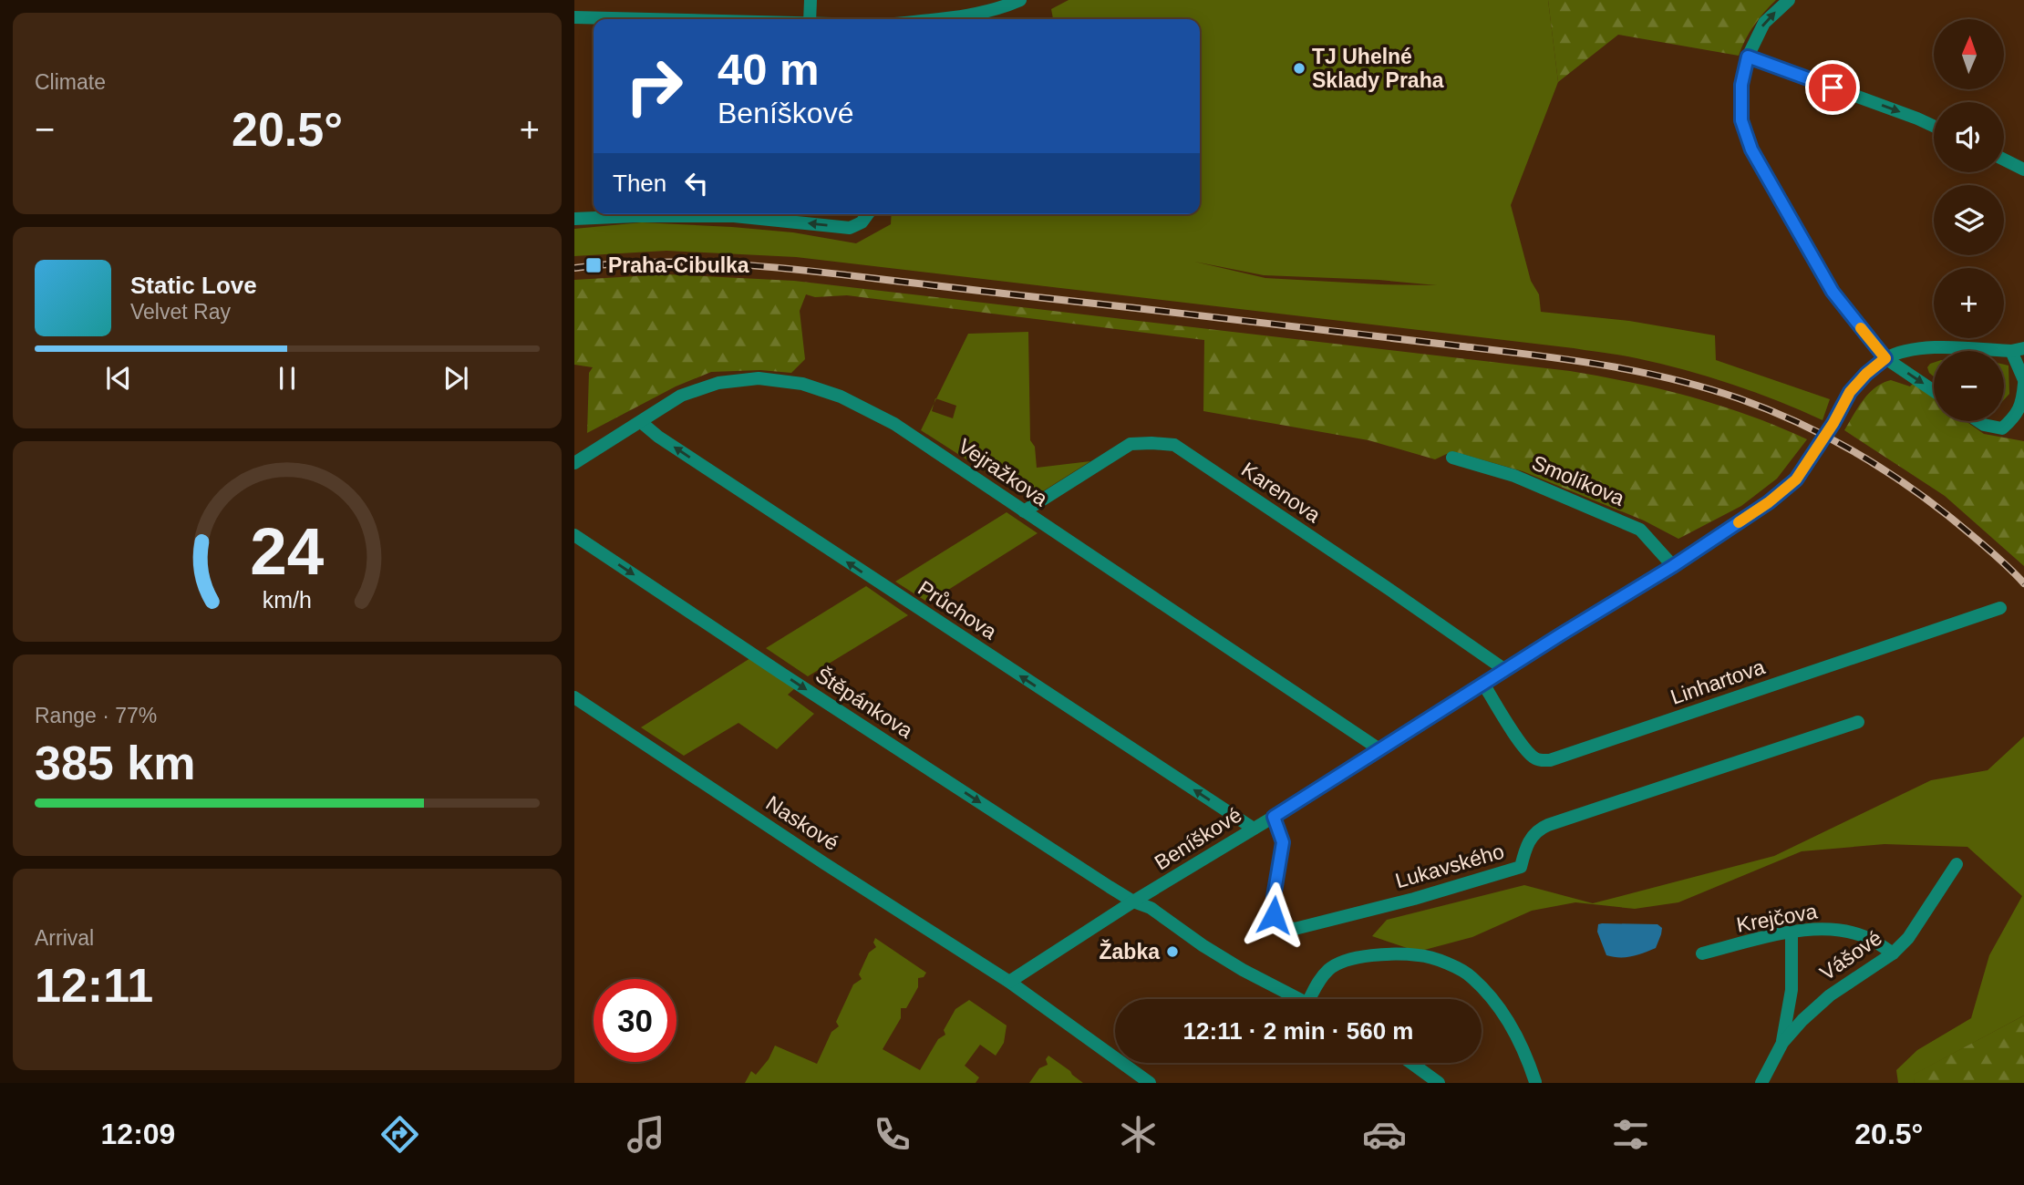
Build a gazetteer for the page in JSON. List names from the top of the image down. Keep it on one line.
{"streets":{"street":["Vejražkova","Smolíkova","Karenova","Průchova","Linhartova","Štěpánkova","Naskové","Beníškové","Lukavského","Krejčova","Vášové"]},"crossings":[["Vejražkova","Karenova"],["Vejražkova","Průchova"],["Vejražkova","Beníškové"],["Smolíkova","Beníškové"],["Karenova","Beníškové"],["Průchova","Beníškové"],["Linhartova","Beníškové"],["Štěpánkova","Beníškové"],["Naskové","Beníškové"],["Beníškové","Lukavského"],["Krejčova","Vášové"]],"one_way":["Průchova","Štěpánkova"],"places":{"other":["TJ Uhelné Sklady Praha","Žabka"],"transit":["Praha-Cibulka"]},"north":"top","page":{"tile":["Climate",["Range · 77%","385 km"],["Arrival","12:11"]],"map_buttons":["+","−"],"turn":["40 m","Beníškové"],"heat":["−","20.5°","+"],"then":"Then","song":["Static Love","Velvet Ray"],"limit":"30","trip":"12:11 · 2 min · 560 m","tabs":["12:09","20.5°"],"gauge":["24","km/h"]}}
